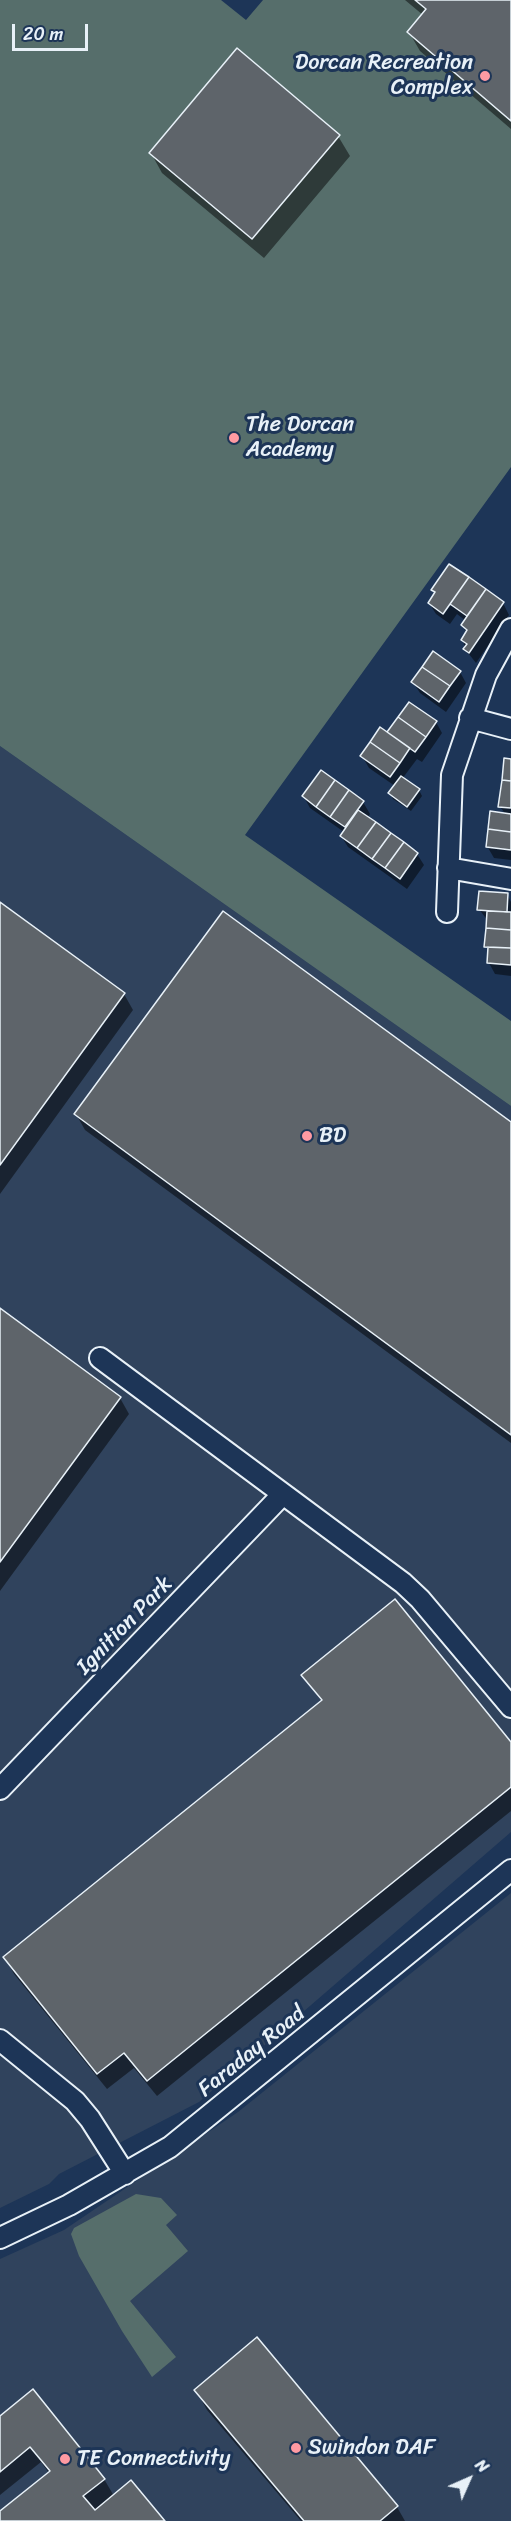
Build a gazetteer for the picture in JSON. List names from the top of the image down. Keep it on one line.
{"streets":{"street":["Ignition Park","Faraday Road"]},"places":["Dorcan Recreation Complex","The Dorcan Academy","BD","Swindon DAF","TE Connectivity"],"scale_bar":"20 m","north":"top right"}
